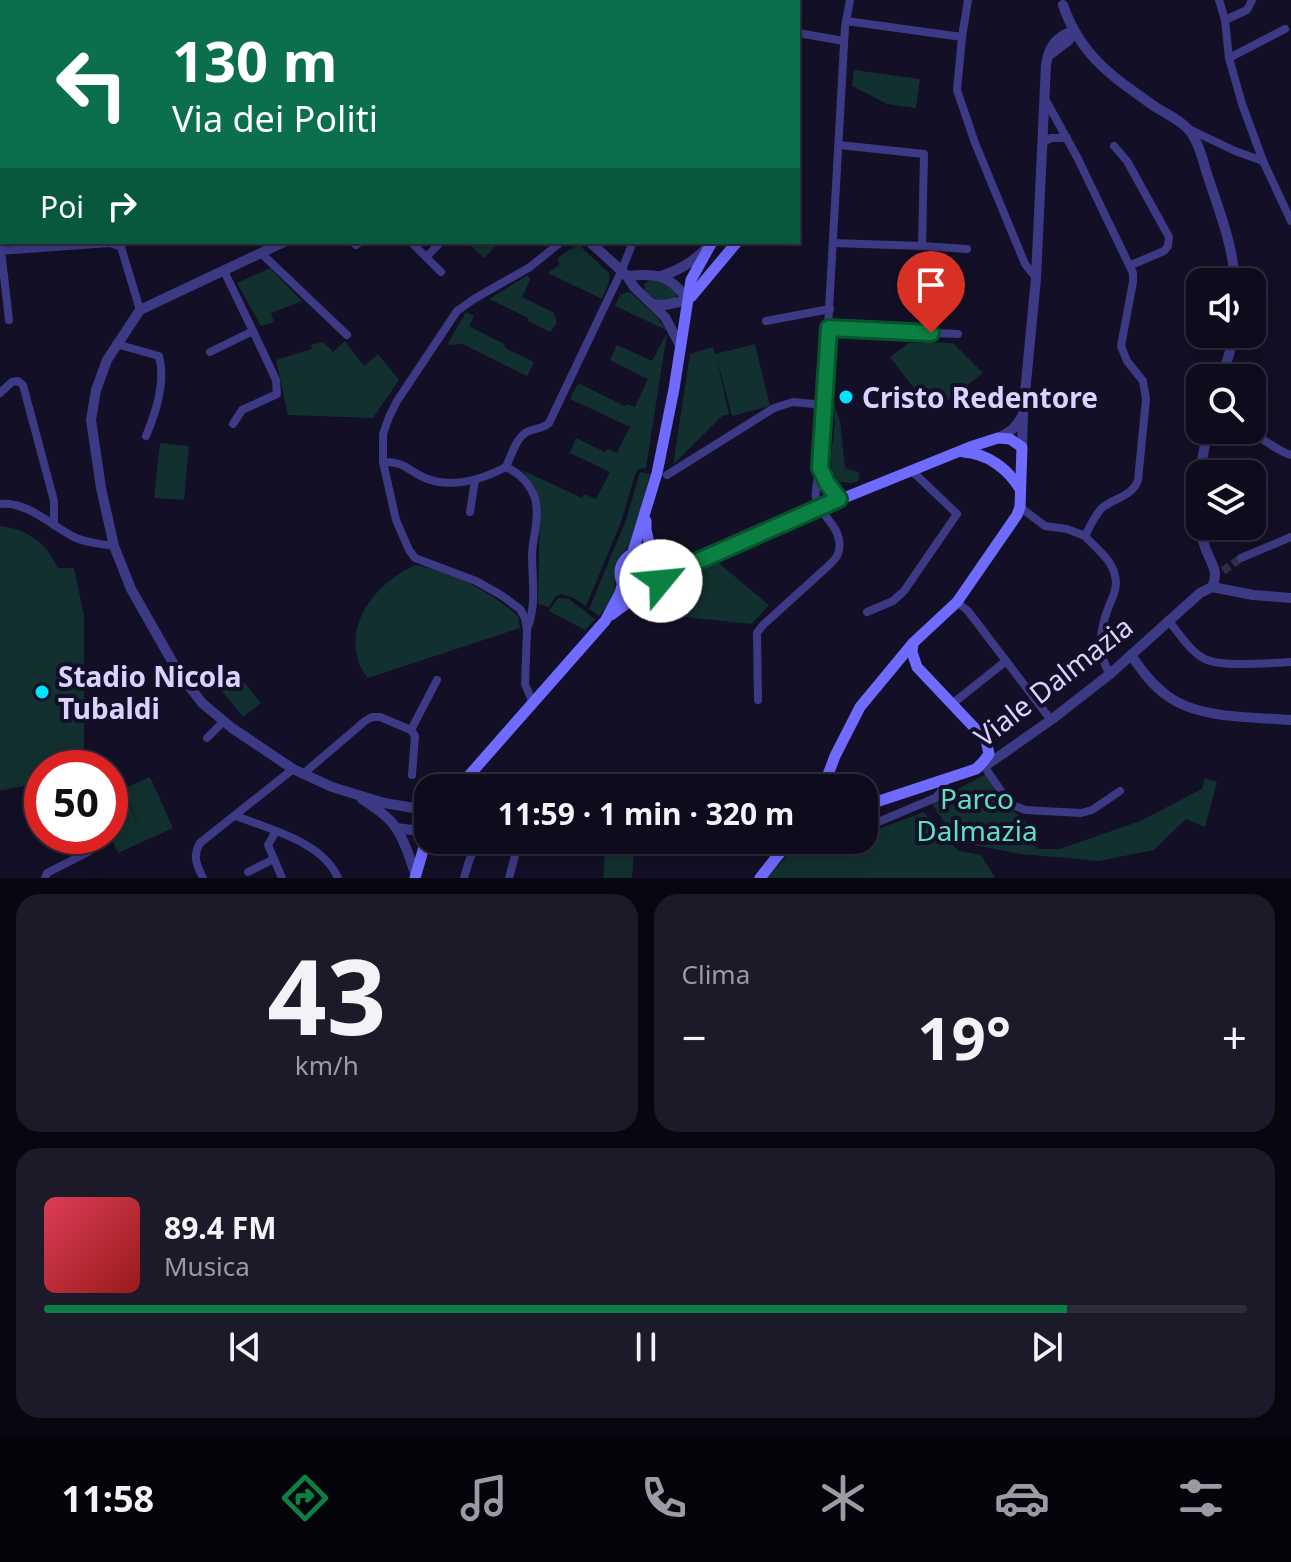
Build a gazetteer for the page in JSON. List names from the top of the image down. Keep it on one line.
{"streets":{"main road":["Viale Dalmazia"]},"parks":["Parco Dalmazia"],"places":["Cristo Redentore","Stadio Nicola Tubaldi"],"page":{"turn":["130 m","Via dei Politi"],"then":"Poi","limit":"50","trip":"11:59 · 1 min · 320 m","tile":[["43","km/h"],"Clima"],"heat":["−","19°","+"],"song":["89.4 FM","Musica"],"tabs":"11:58"}}
